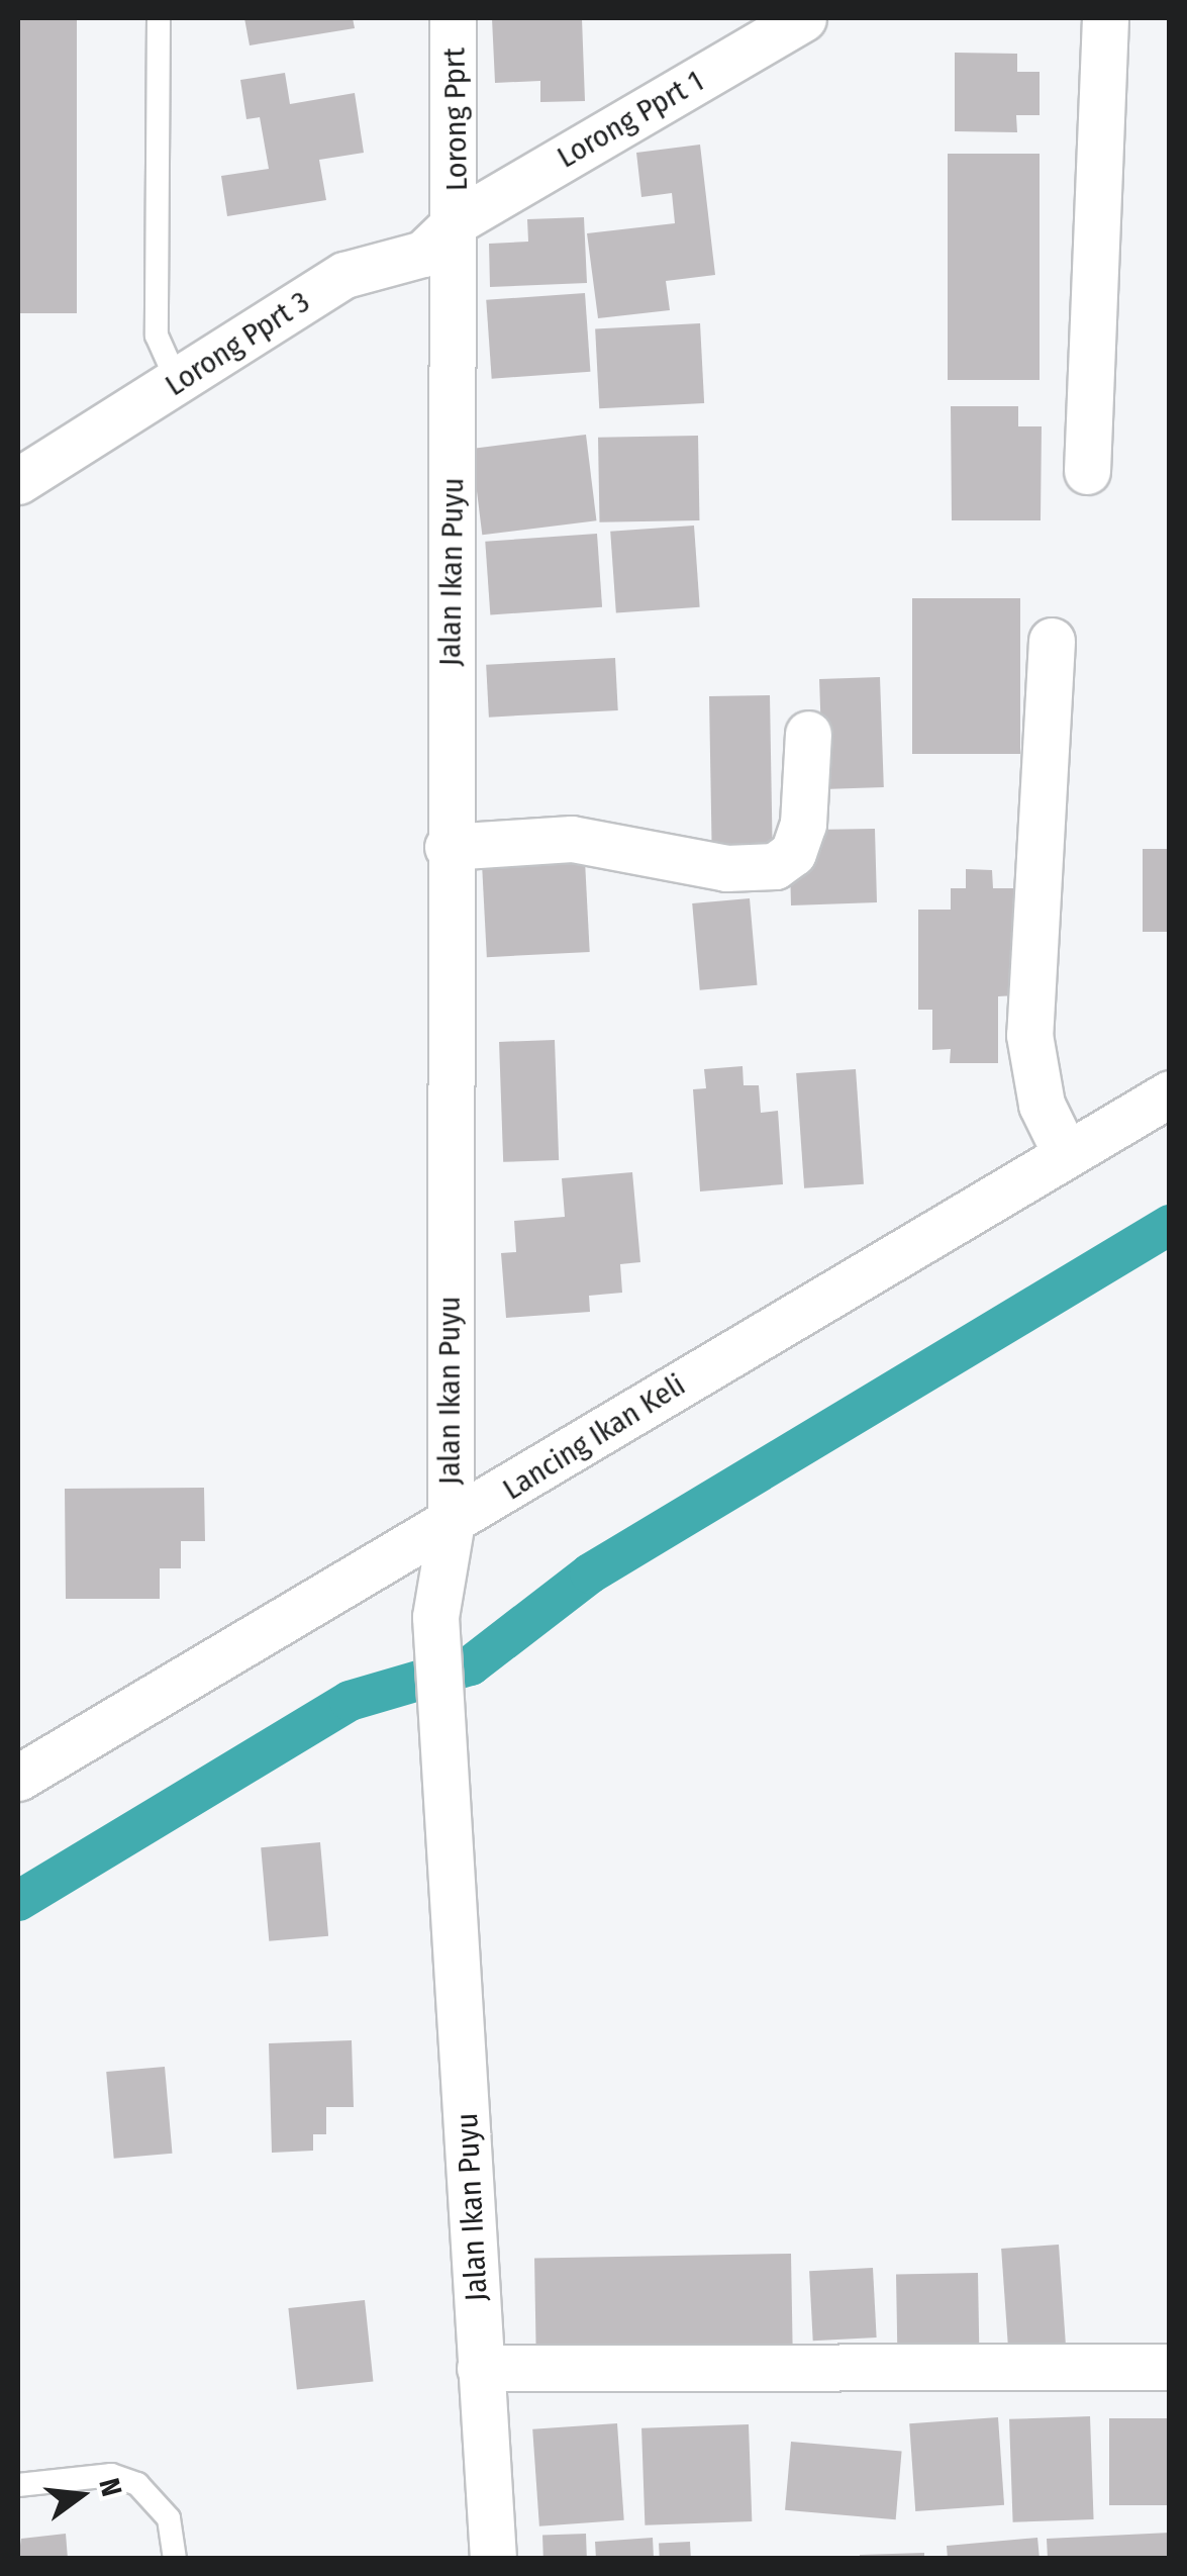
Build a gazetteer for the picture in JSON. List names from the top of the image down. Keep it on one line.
{"streets":{"street":["Lorong Pprt","Lorong Pprt 1","Lorong Pprt 3","Jalan Ikan Puyu","Lancing Ikan Keli"]},"crossings":[["Lorong Pprt","Lorong Pprt 1"],["Lorong Pprt","Lorong Pprt 3"],["Lorong Pprt","Jalan Ikan Puyu"],["Lorong Pprt 1","Lorong Pprt 3"],["Lorong Pprt 1","Jalan Ikan Puyu"],["Lorong Pprt 3","Jalan Ikan Puyu"],["Jalan Ikan Puyu","Lancing Ikan Keli"]],"north":"right"}
